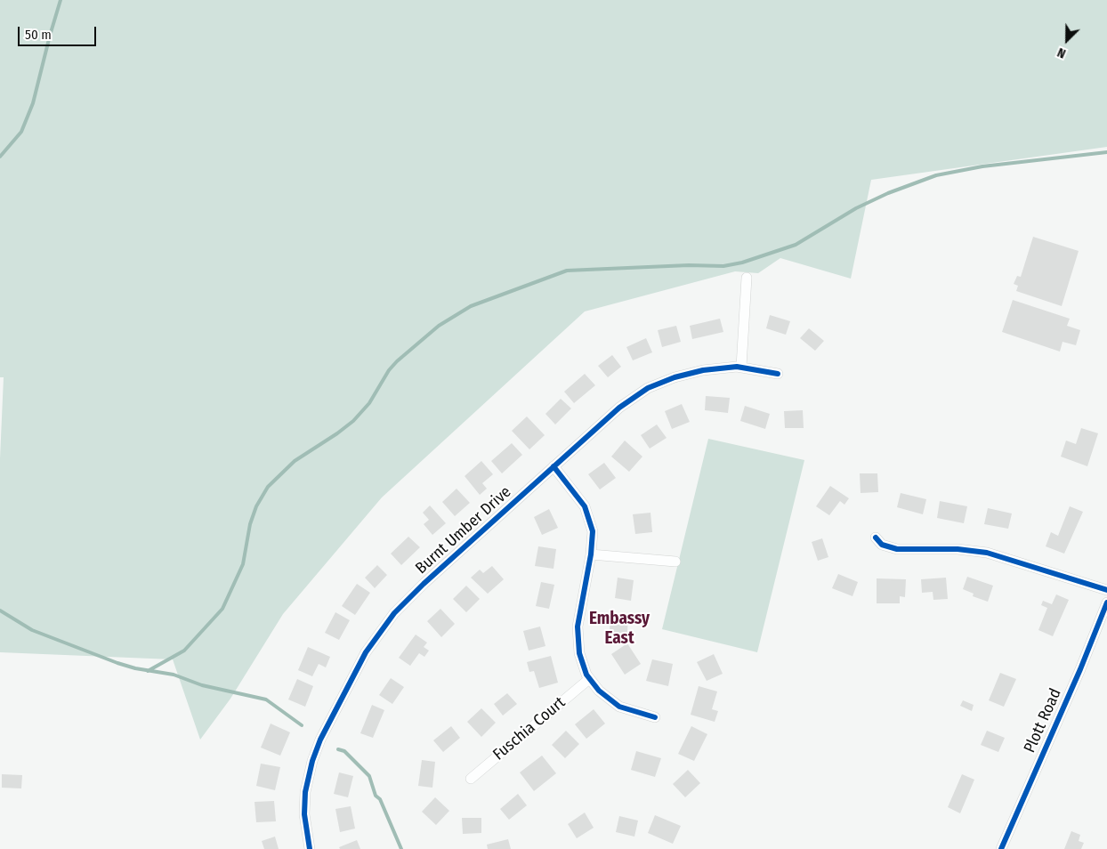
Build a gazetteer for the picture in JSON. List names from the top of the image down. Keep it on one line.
{"streets":{"street":["Burnt Umber Drive","Plott Road","Fuschia Court"]},"districts":["Embassy East"],"scale_bar":"50 m","north":"bottom left"}
